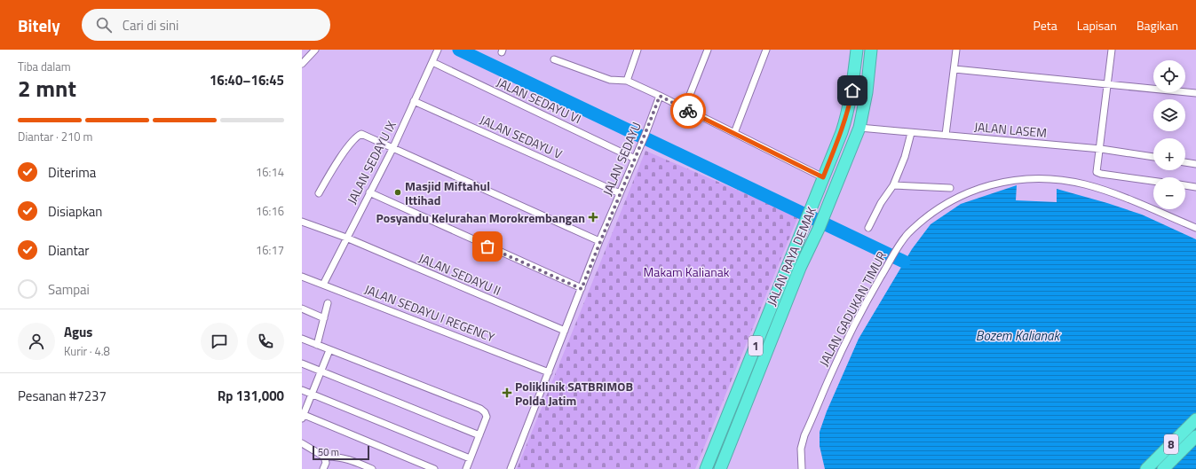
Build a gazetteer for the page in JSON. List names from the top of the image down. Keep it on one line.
{"streets":{"highway":["JALAN RAYA DEMAK","1","8"],"street":["JALAN SEDAYU VI","JALAN LASEM","JALAN SEDAYU V","JALAN SEDAYU","JALAN SEDAYU IX","JALAN SEDAYU II","JALAN GADUKAN TIMUR","JALAN SEDAYU I REGENCY"]},"crossings":[["JALAN SEDAYU VI","JALAN SEDAYU"],["JALAN SEDAYU VI","JALAN SEDAYU IX"],["JALAN LASEM","JALAN RAYA DEMAK"],["JALAN SEDAYU V","JALAN SEDAYU"],["JALAN SEDAYU V","JALAN SEDAYU IX"],["JALAN SEDAYU","JALAN SEDAYU II"],["JALAN SEDAYU","JALAN SEDAYU I REGENCY"],["JALAN SEDAYU IX","JALAN SEDAYU II"],["JALAN SEDAYU IX","JALAN SEDAYU I REGENCY"]],"water":["Bozem Kalianak"],"parks":["Makam Kalianak"],"places":{"other":["Masjid Miftahul Ittihad"],"health":["Posyandu Kelurahan Morokrembangan","Poliklinik SATBRIMOB Polda Jatim"]},"scale_bar":"50 m","page":{"header":"Bitely","search":"Cari di sini","nav":["Peta","Lapisan","Bagikan"],"heading":["2 mnt","Tiba dalam","16:40–16:45"],"panel":["Agus","Kurir · 4.8","Pesanan #7237","Rp 131,000"],"map_buttons":["+","−"],"bar":"Diantar · 210 m","list":[["Diterima","16:14"],["Disiapkan","16:16"],["Diantar","16:17"],"Sampai"],"scale":"50 m"}}
